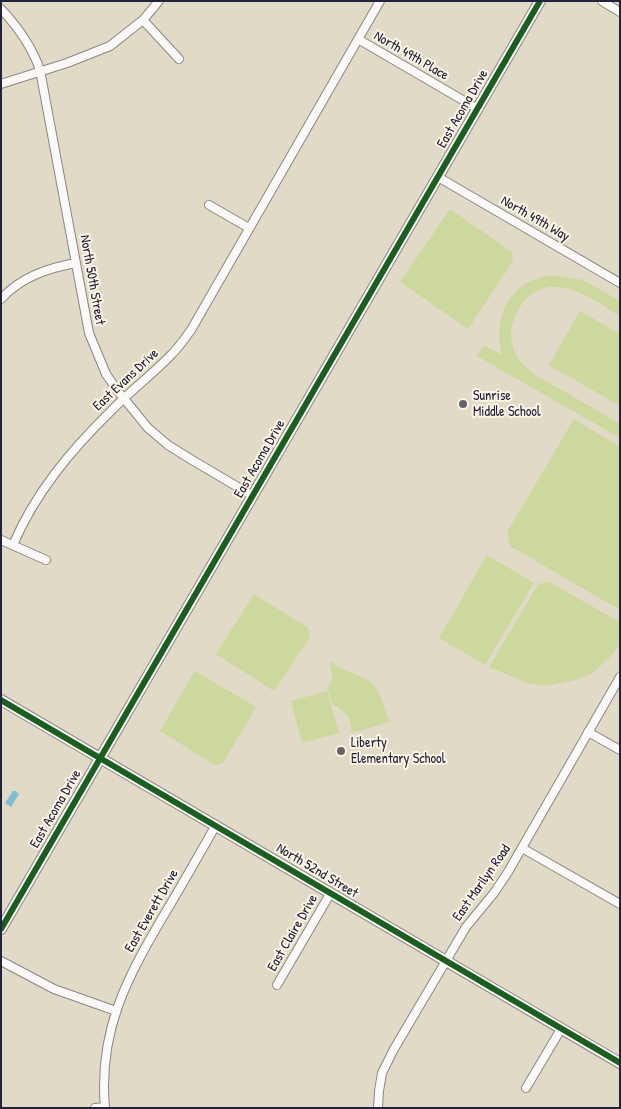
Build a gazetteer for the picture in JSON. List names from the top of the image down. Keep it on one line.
{"streets":{"street":["North 49th Place","East Acoma Drive","North 49th Way","North 50th Street","East Evans Drive","North 52nd Street","East Marilyn Road","East Everett Drive","East Claire Drive"]},"crossings":[["North 49th Place","East Acoma Drive"],["North 49th Place","East Evans Drive"],["East Acoma Drive","North 49th Way"],["East Acoma Drive","North 50th Street"],["East Acoma Drive","North 52nd Street"],["North 50th Street","East Evans Drive"],["North 52nd Street","East Marilyn Road"],["North 52nd Street","East Everett Drive"],["North 52nd Street","East Claire Drive"]],"places":["Sunrise Middle School","Liberty Elementary School"]}
